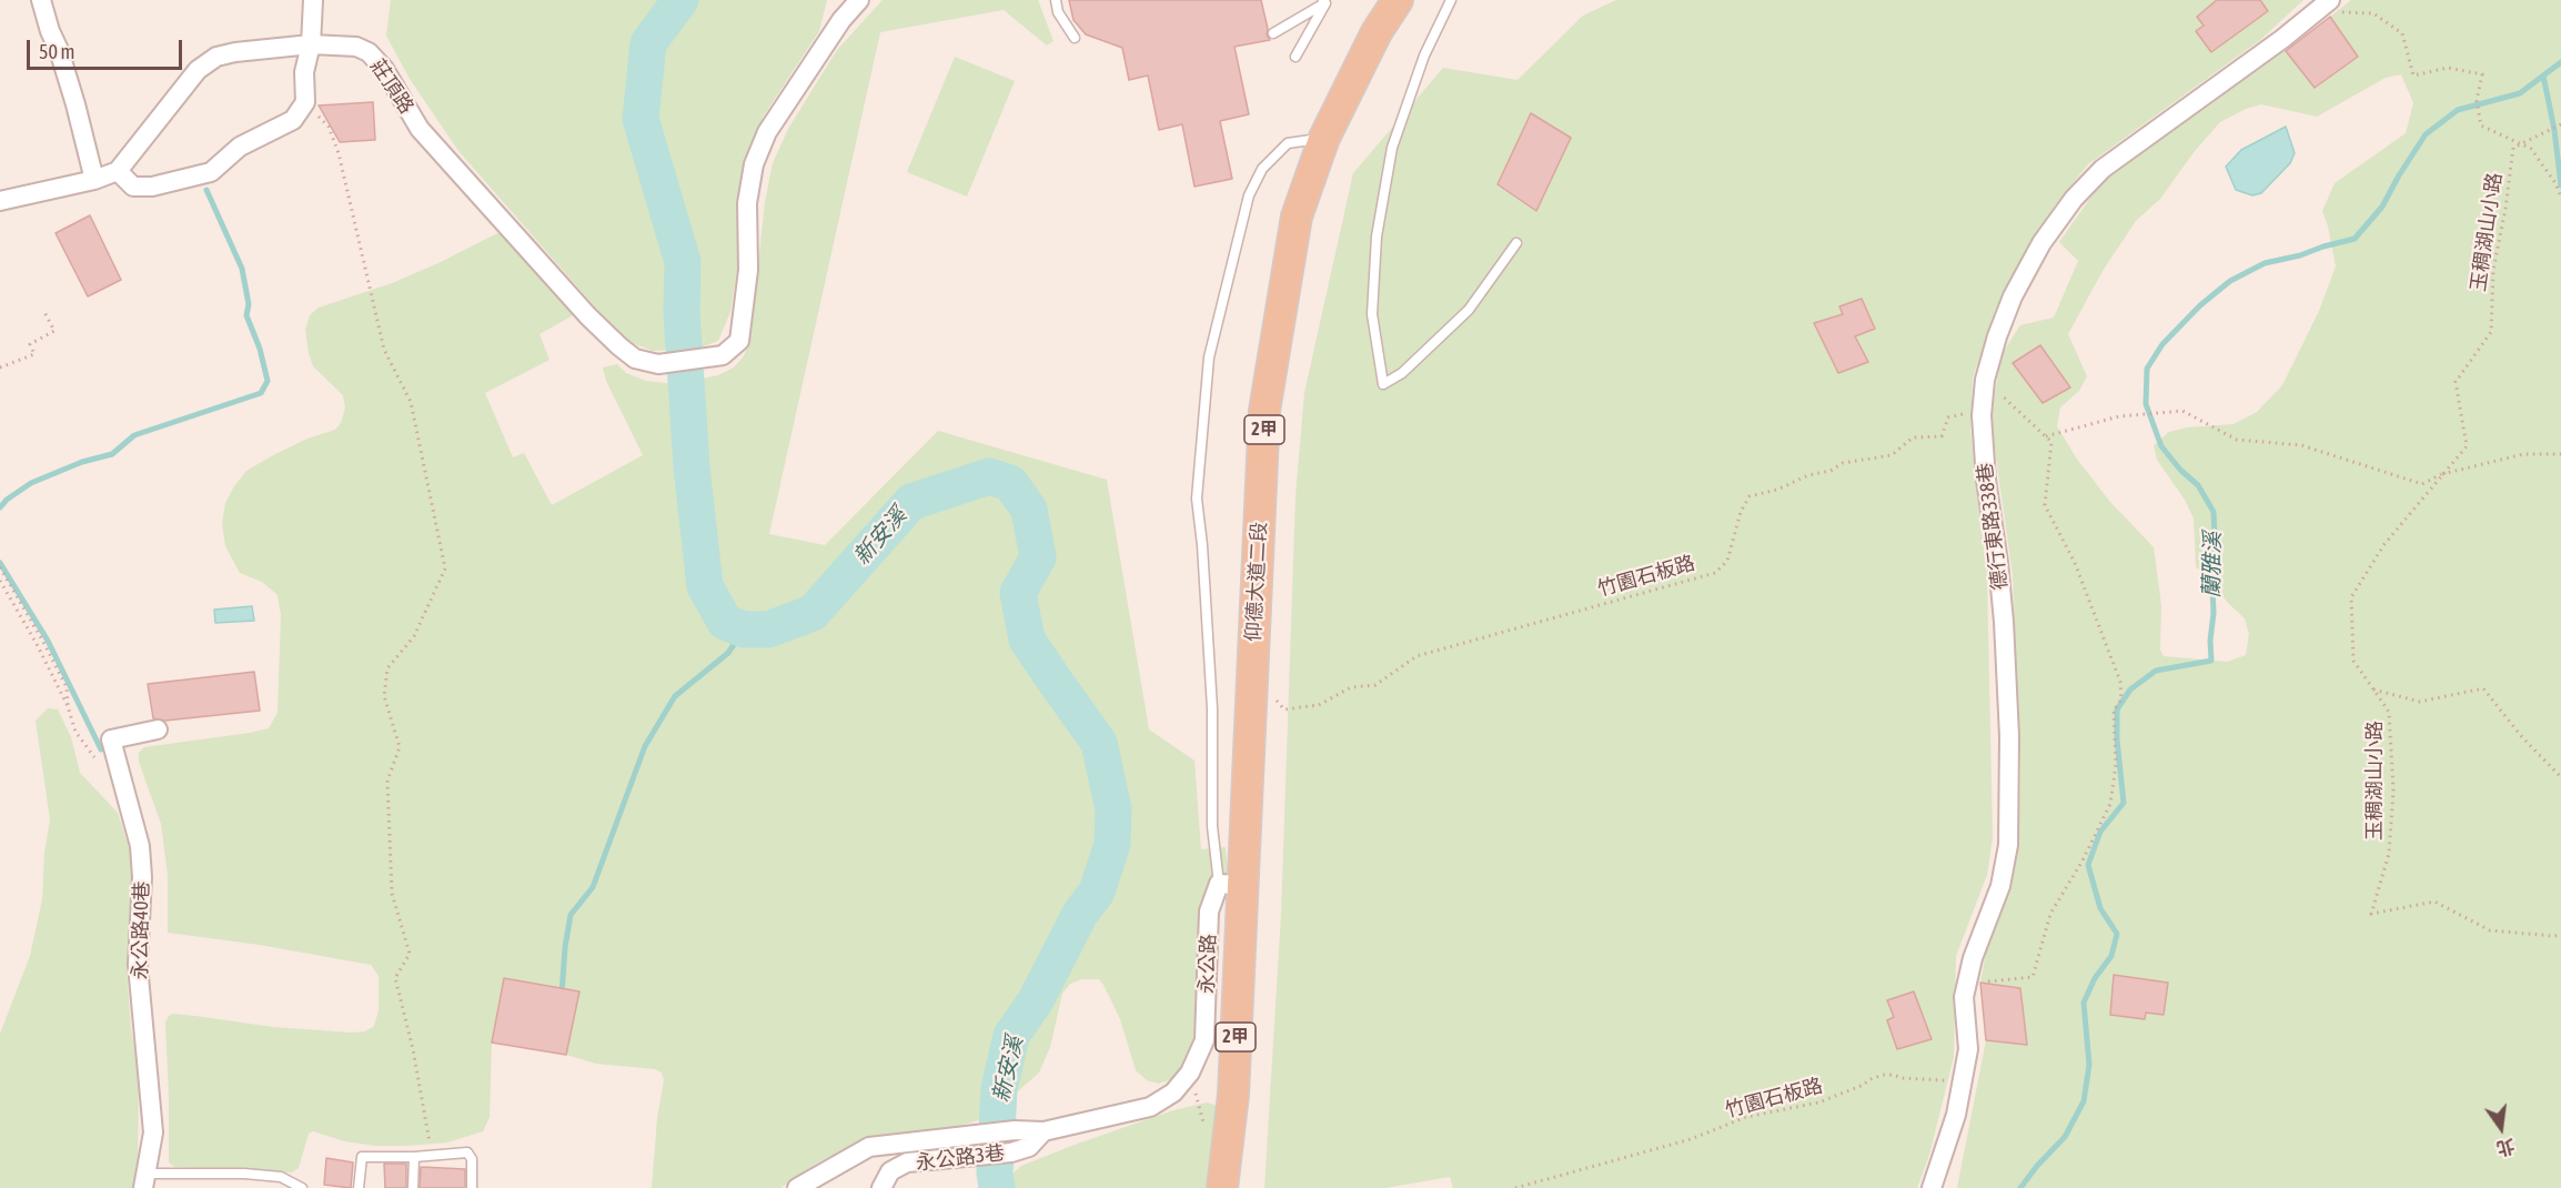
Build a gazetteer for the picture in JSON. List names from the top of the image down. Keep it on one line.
{"streets":{"main road":["2甲","仰德大道二段"],"street":["莊頂路","德行東路338巷","永公路40巷","永公路","永公路3巷"],"path":["玉稠湖山小路","竹園石板路"]},"crossings":[["德行東路338巷","竹園石板路"],["仰德大道二段","永公路"],["永公路","永公路3巷"]],"water":["新安溪","蘭雅溪"],"scale_bar":"50 m","north":"bottom"}
